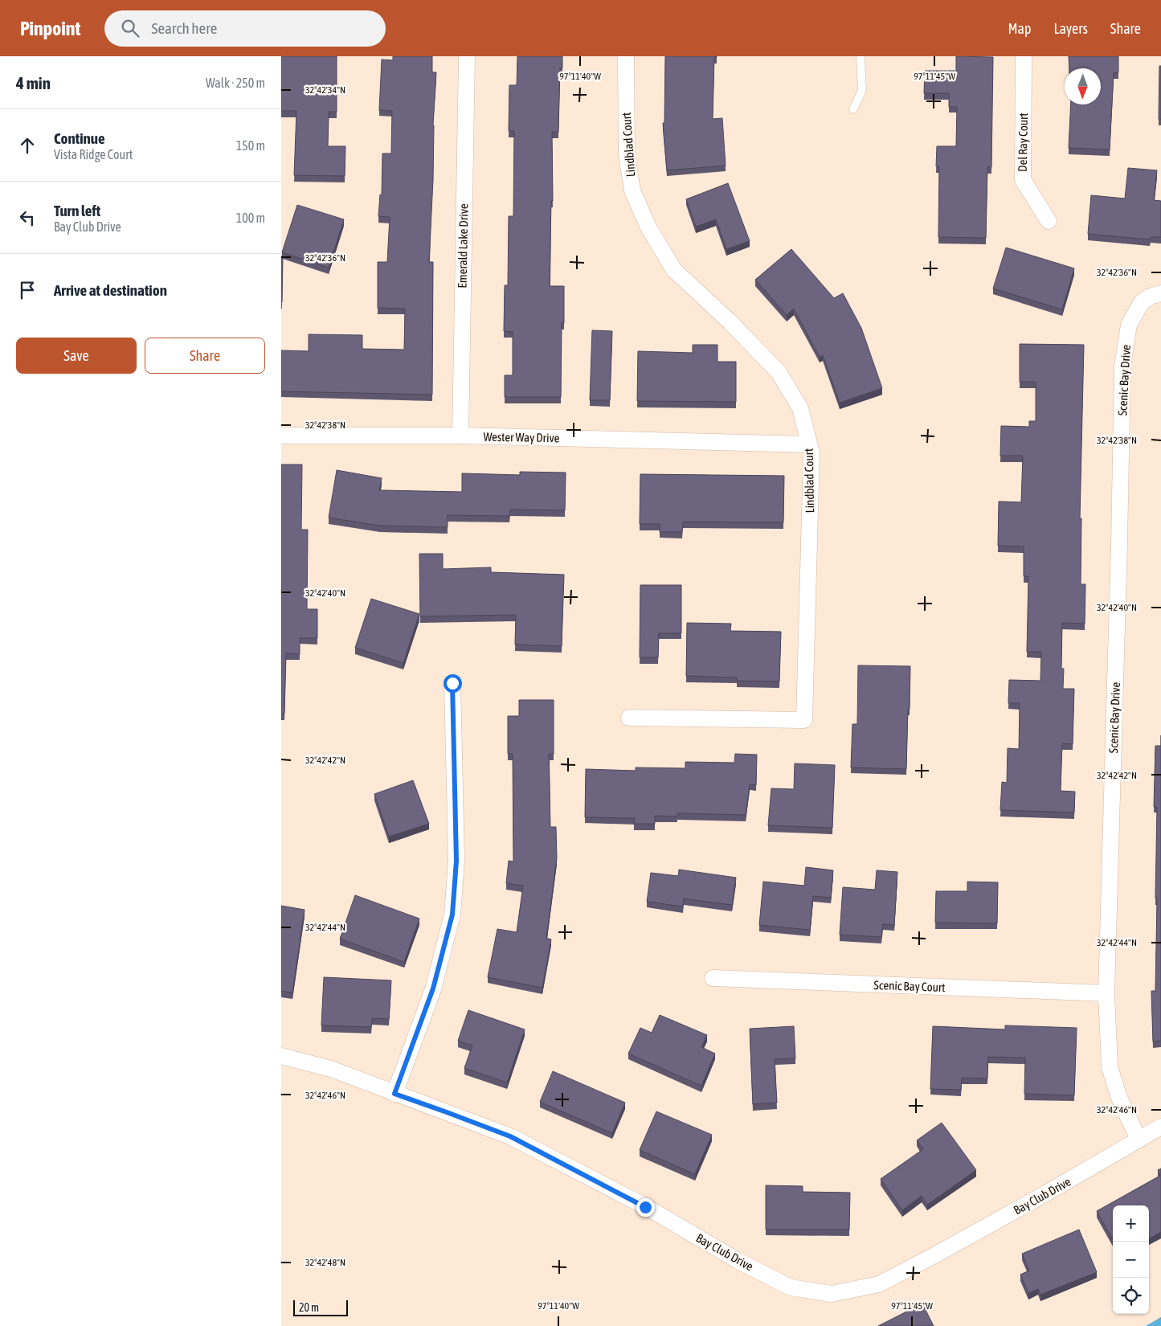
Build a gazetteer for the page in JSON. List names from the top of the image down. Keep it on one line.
{"streets":{"street":["Del Ray Court","Lindblad Court","Emerald Lake Drive","Scenic Bay Drive","Wester Way Drive","Scenic Bay Court","Bay Club Drive"]},"crossings":[["Lindblad Court","Wester Way Drive"],["Emerald Lake Drive","Wester Way Drive"],["Scenic Bay Drive","Scenic Bay Court"],["Scenic Bay Drive","Bay Club Drive"]],"scale_bar":"20 m","north":"bottom","page":{"header":"Pinpoint","search":"Search here","nav":["Map","Layers","Share"],"heading":["4 min","Walk · 250 m"],"list":[["Continue","Vista Ridge Court","150 m"],["Turn left","Bay Club Drive","100 m"],"Arrive at destination"],"buttons":["Save","Share"],"map_buttons":["+","−"],"scale":"20 m"},"coordinates":["97°11'40\"W","97°11'45\"W","32°42'34\"N","32°42'36\"N","32°42'38\"N","32°42'40\"N","32°42'42\"N","32°42'44\"N","32°42'46\"N","32°42'48\"N"]}
